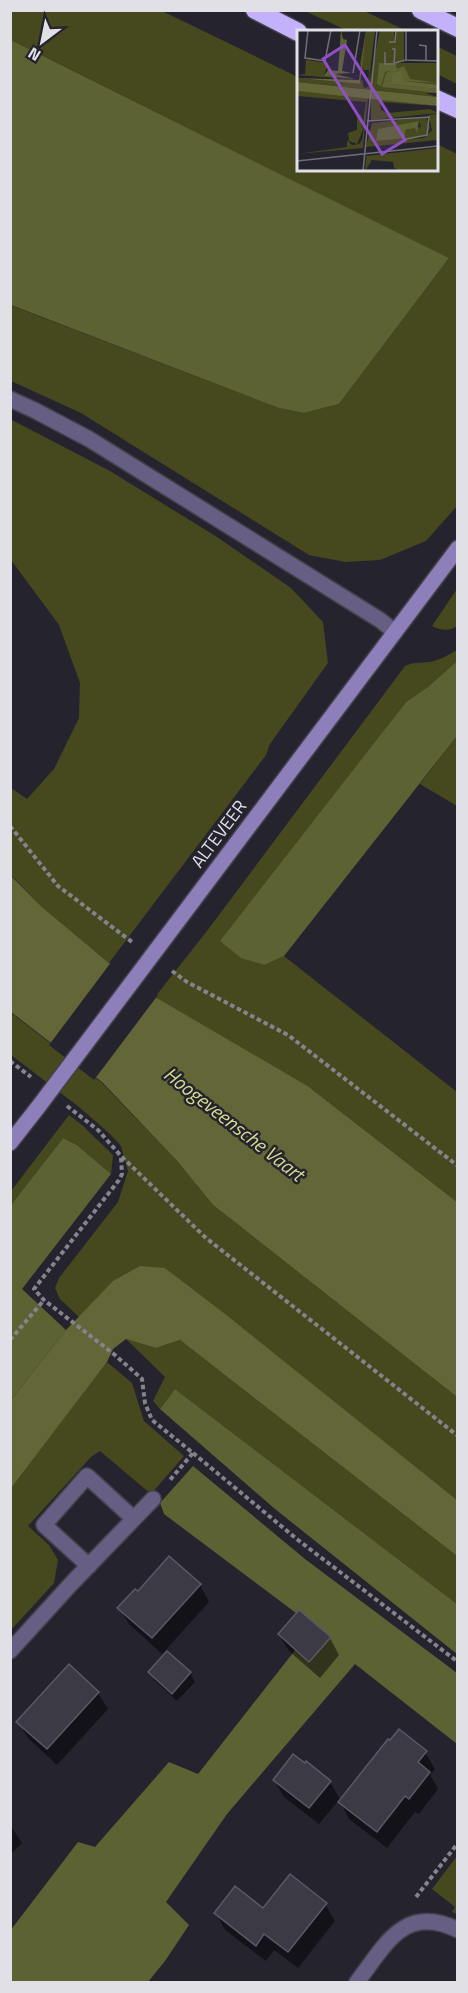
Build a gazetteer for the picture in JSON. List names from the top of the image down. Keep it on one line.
{"streets":{"street":["ALTEVEER"]},"water":["Hoogeveensche Vaart"],"north":"bottom left"}
